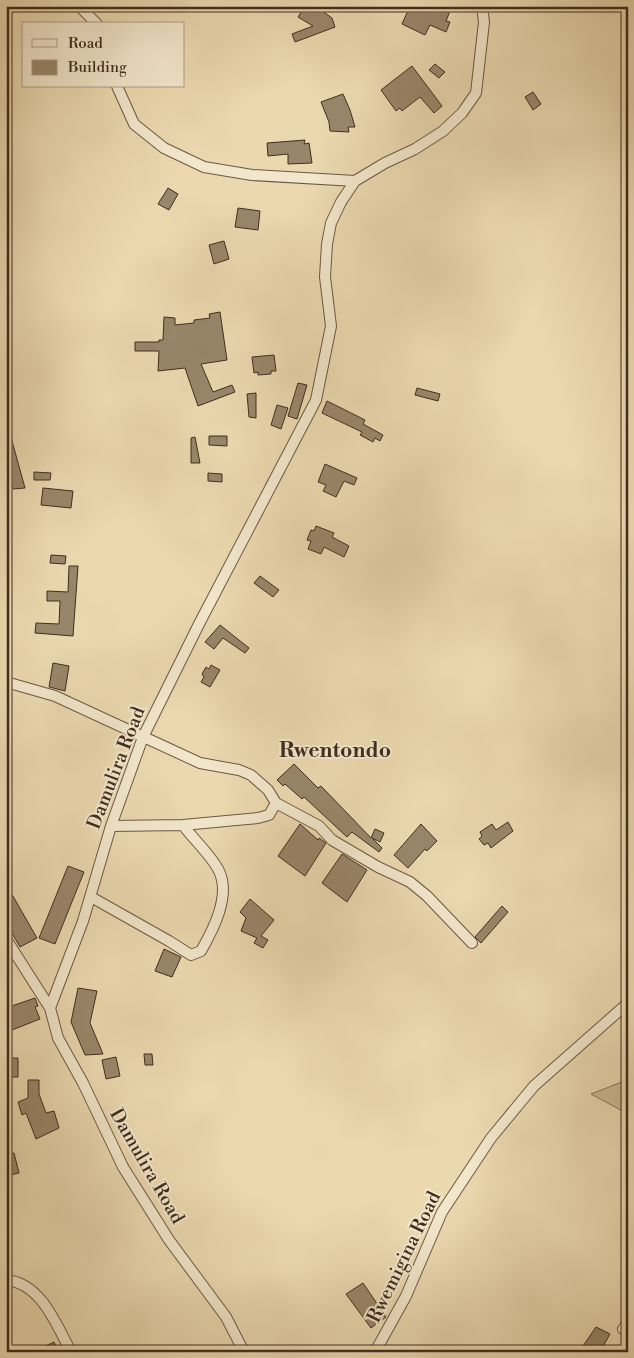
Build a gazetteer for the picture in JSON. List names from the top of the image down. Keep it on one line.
{"streets":{"street":["Damulira Road","Rwemigina Road"]},"districts":["Rwentondo"],"legend":["Road","Building"]}
